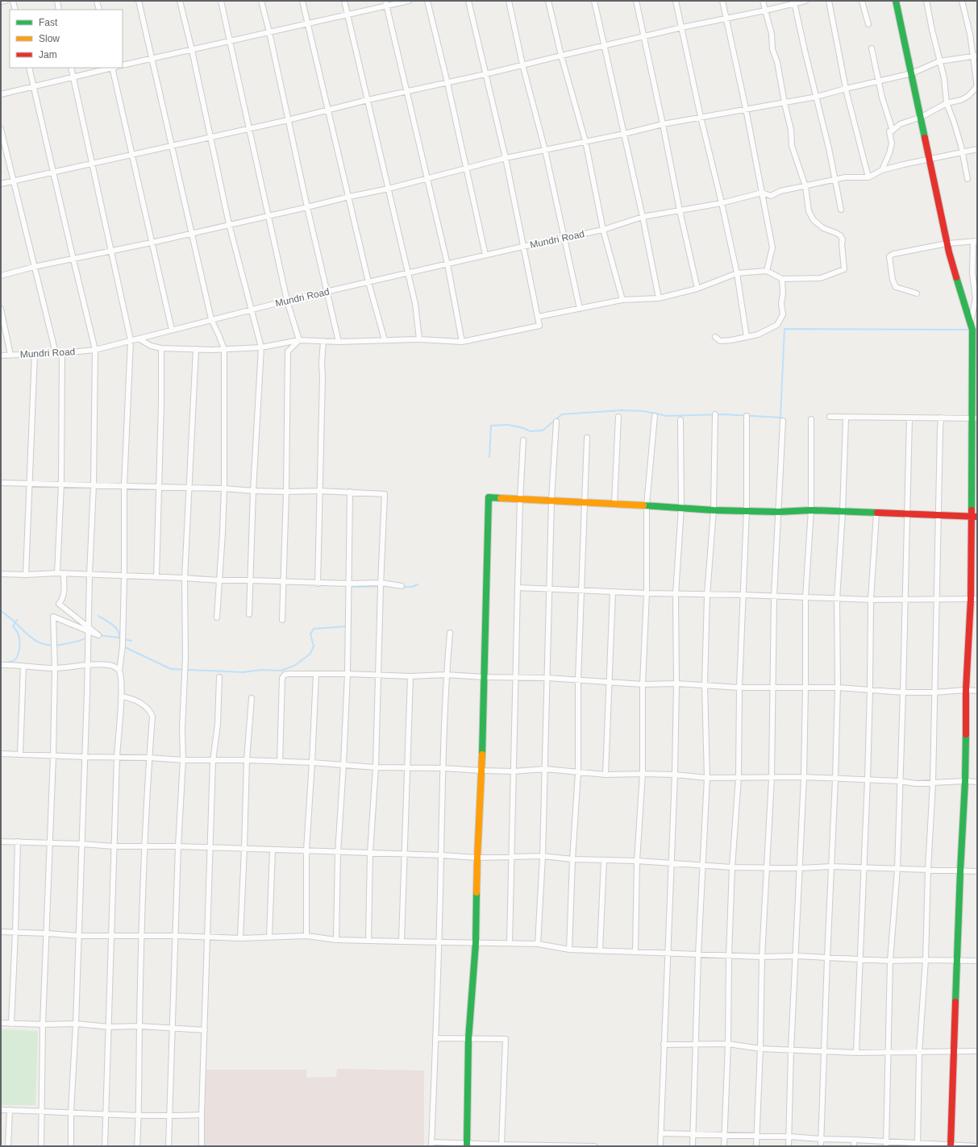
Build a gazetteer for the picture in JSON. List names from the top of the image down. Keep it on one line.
{"streets":{"street":["Mundri Road"]},"legend":["Fast","Slow","Jam"]}
